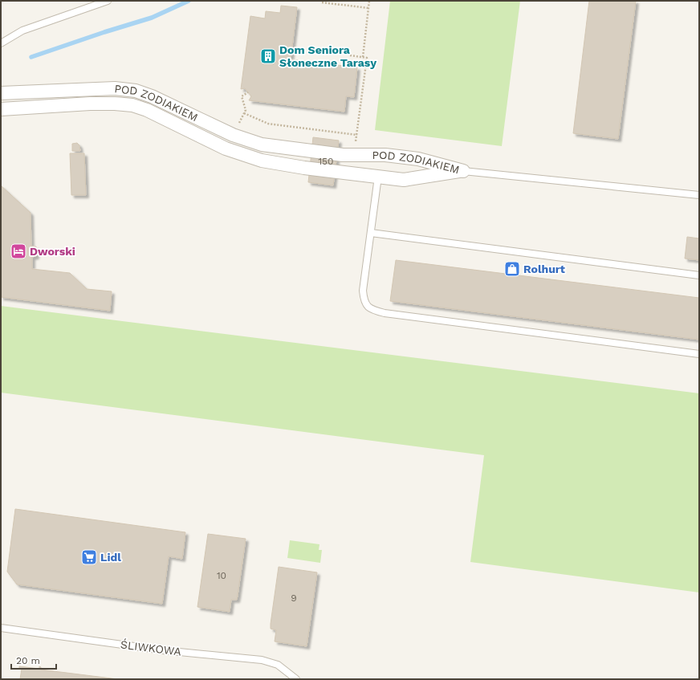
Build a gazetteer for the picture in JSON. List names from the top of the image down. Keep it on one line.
{"streets":{"street":["POD ZODIAKIEM"],"lane":["ŚLIWKOWA"]},"places":{"building":["Dom Seniora Słoneczne Tarasy"],"hotel":["Dworski"],"shop":["Rolhurt"],"supermarket":["Lidl"]},"house_numbers":["150","10","9"],"scale_bar":"20 m"}
